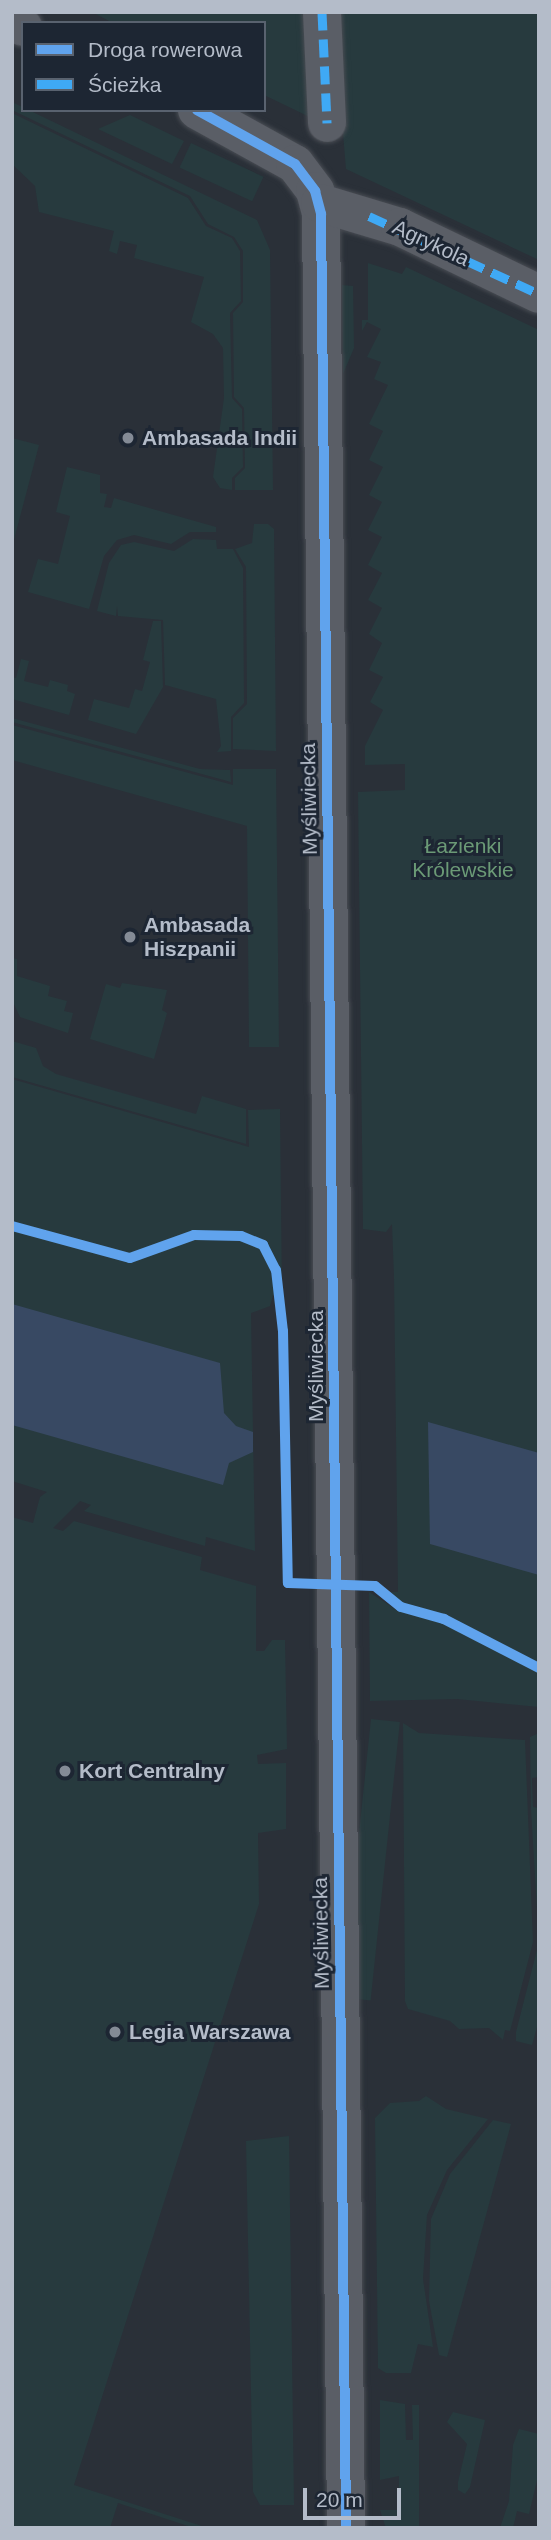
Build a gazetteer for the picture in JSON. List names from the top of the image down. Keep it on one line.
{"streets":{"street":["Agrykola","Myśliwiecka"]},"crossings":[["Agrykola","Myśliwiecka"]],"parks":["Łazienki Królewskie"],"places":["Ambasada Indii","Ambasada Hiszpanii","Kort Centralny","Legia Warszawa"],"legend":["Droga rowerowa","Ścieżka"],"scale_bar":"20 m"}
